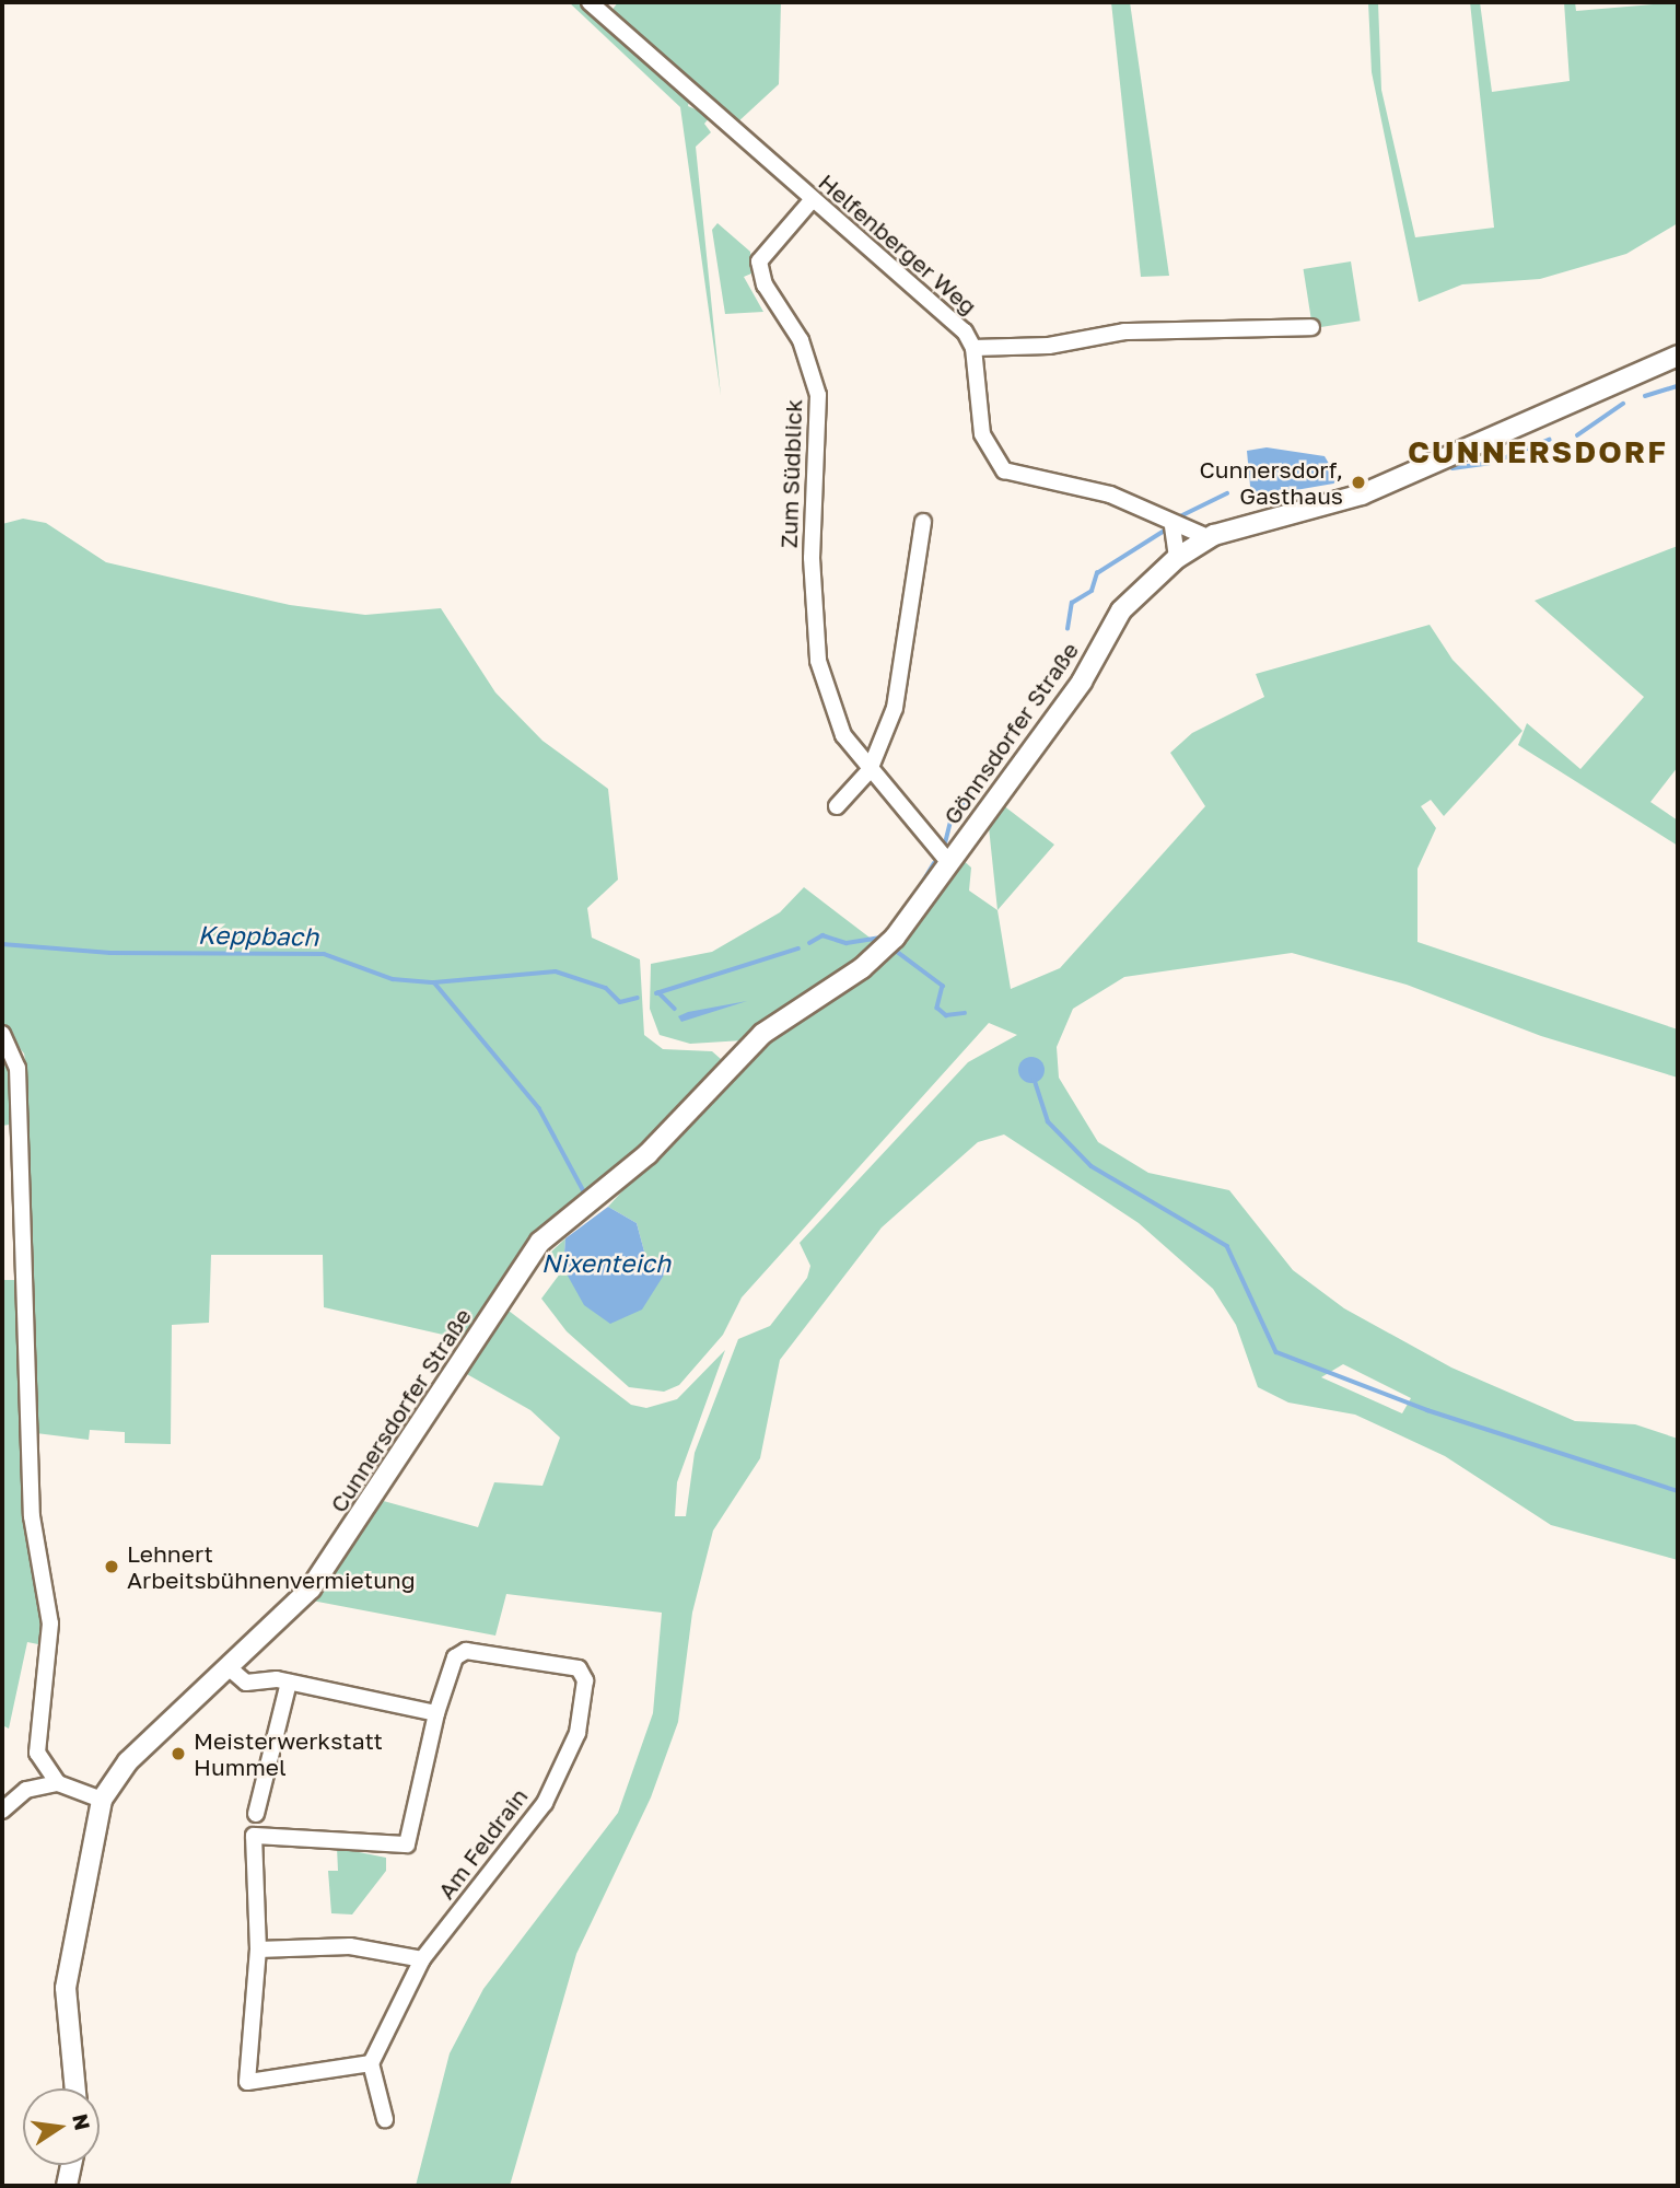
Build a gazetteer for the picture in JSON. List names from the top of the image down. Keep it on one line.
{"streets":{"street":["Helfenberger Weg","Zum Südblick","Gönnsdorfer Straße","Cunnersdorfer Straße","Am Feldrain"]},"crossings":[["Helfenberger Weg","Zum Südblick"],["Helfenberger Weg","Gönnsdorfer Straße"],["Zum Südblick","Gönnsdorfer Straße"],["Zum Südblick","Cunnersdorfer Straße"],["Gönnsdorfer Straße","Cunnersdorfer Straße"]],"districts":["CUNNERSDORF"],"water":["Keppbach","Nixenteich"],"places":["Cunnersdorf, Gasthaus","Lehnert Arbeitsbühnenvermietung","Meisterwerkstatt Hummel"],"north":"right"}
